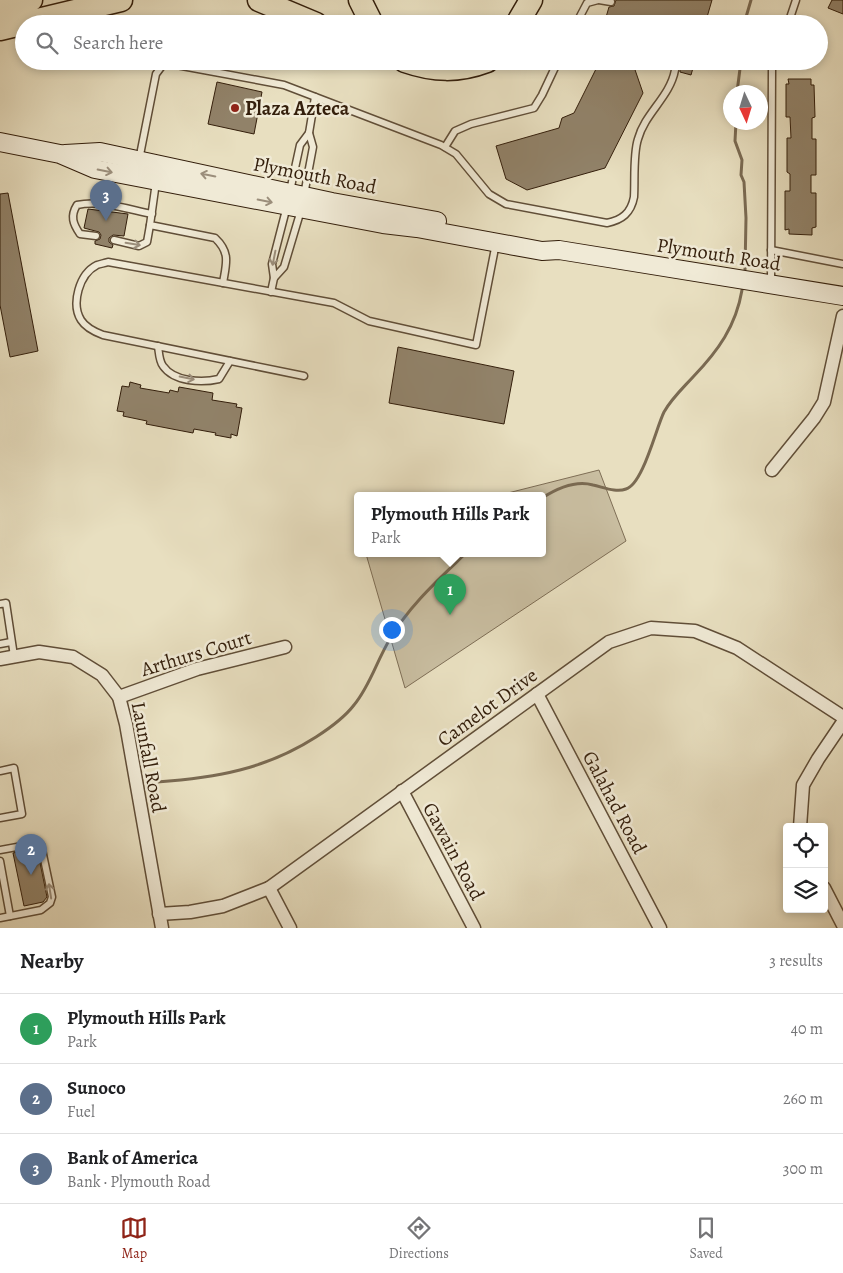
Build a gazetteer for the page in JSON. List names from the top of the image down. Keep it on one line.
{"streets":{"main road":["Plymouth Road"],"street":["Arthurs Court","Camelot Drive","Launfall Road","Galahad Road","Gawain Road"]},"crossings":[["Arthurs Court","Launfall Road"],["Camelot Drive","Launfall Road"],["Camelot Drive","Galahad Road"],["Camelot Drive","Gawain Road"]],"places":["Plaza Azteca"],"north":"bottom","page":{"search":"Search here","pins":["3","1","2"],"popup":["Plymouth Hills Park","Park"],"heading":["Nearby","3 results"],"list":[{"mark":"1","name":"Plymouth Hills Park","note":"Park","value":"40 m"},{"mark":"2","name":"Sunoco","note":"Fuel","value":"260 m"},{"mark":"3","name":"Bank of America","note":"Bank · Plymouth Road","value":"300 m"}],"nav":["Map","Directions","Saved"]}}
